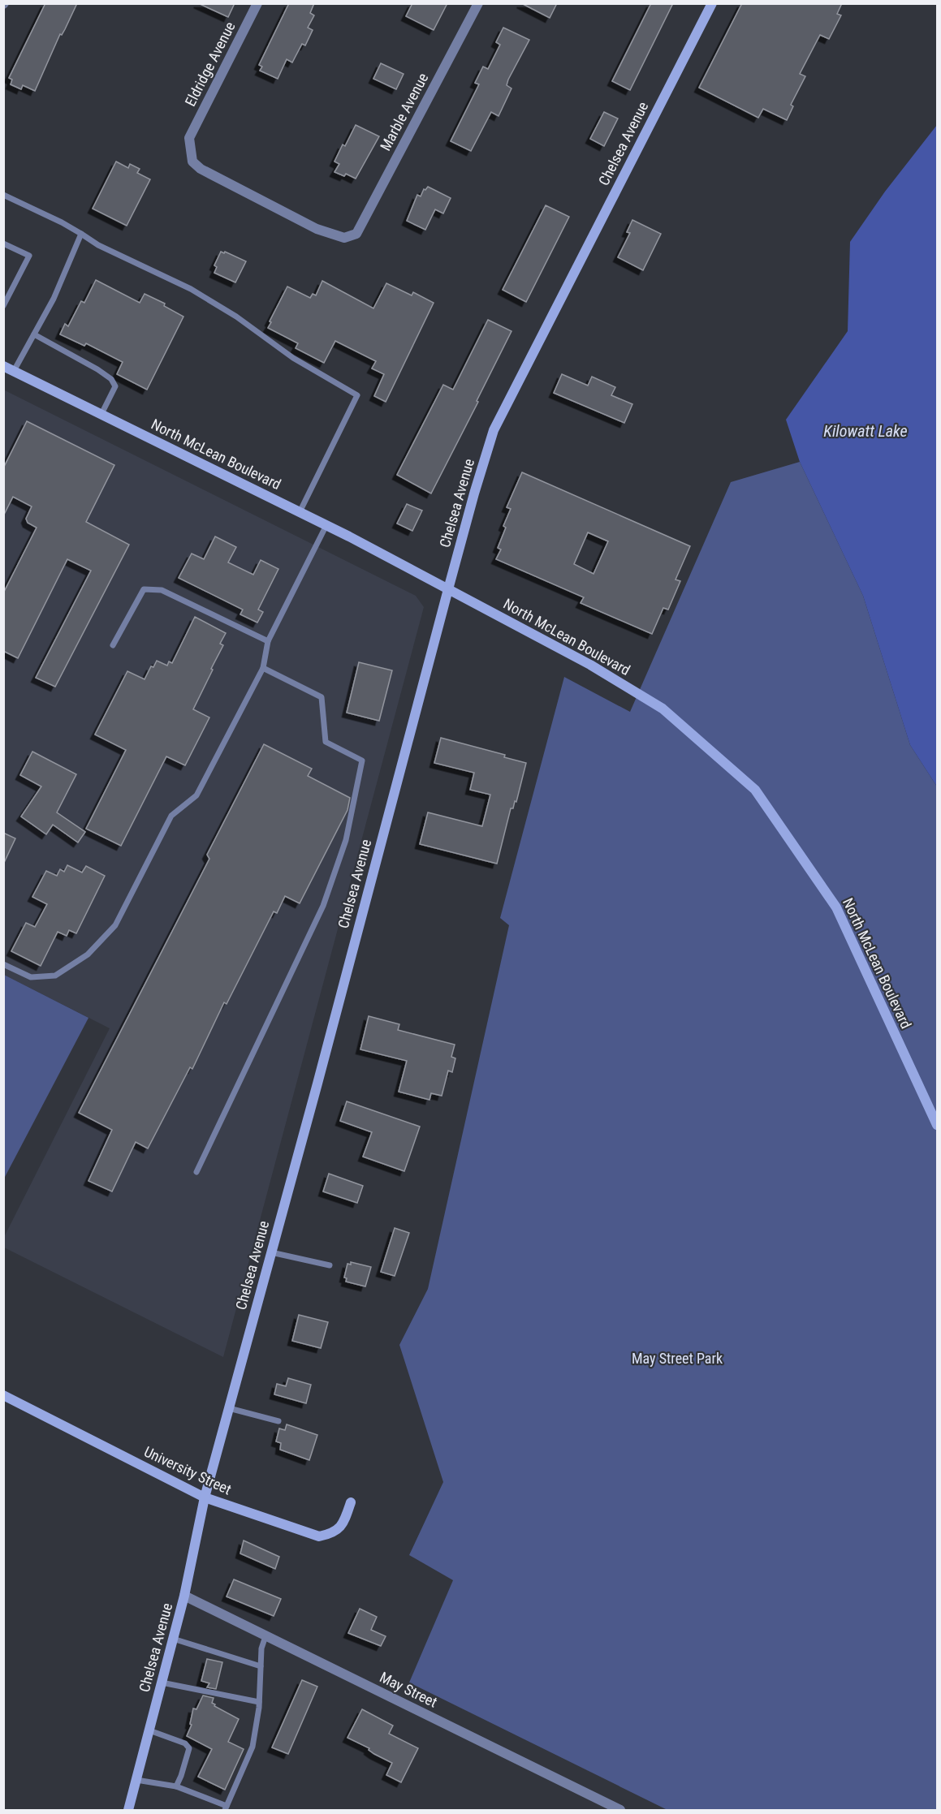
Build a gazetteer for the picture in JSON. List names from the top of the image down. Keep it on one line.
{"streets":{"main road":["Chelsea Avenue","North McLean Boulevard","University Street"],"street":["Eldridge Avenue","Marble Avenue","May Street"]},"crossings":[["Eldridge Avenue","Marble Avenue"],["Chelsea Avenue","North McLean Boulevard"],["Chelsea Avenue","University Street"],["Chelsea Avenue","May Street"]],"water":["Kilowatt Lake"],"parks":["May Street Park"]}
